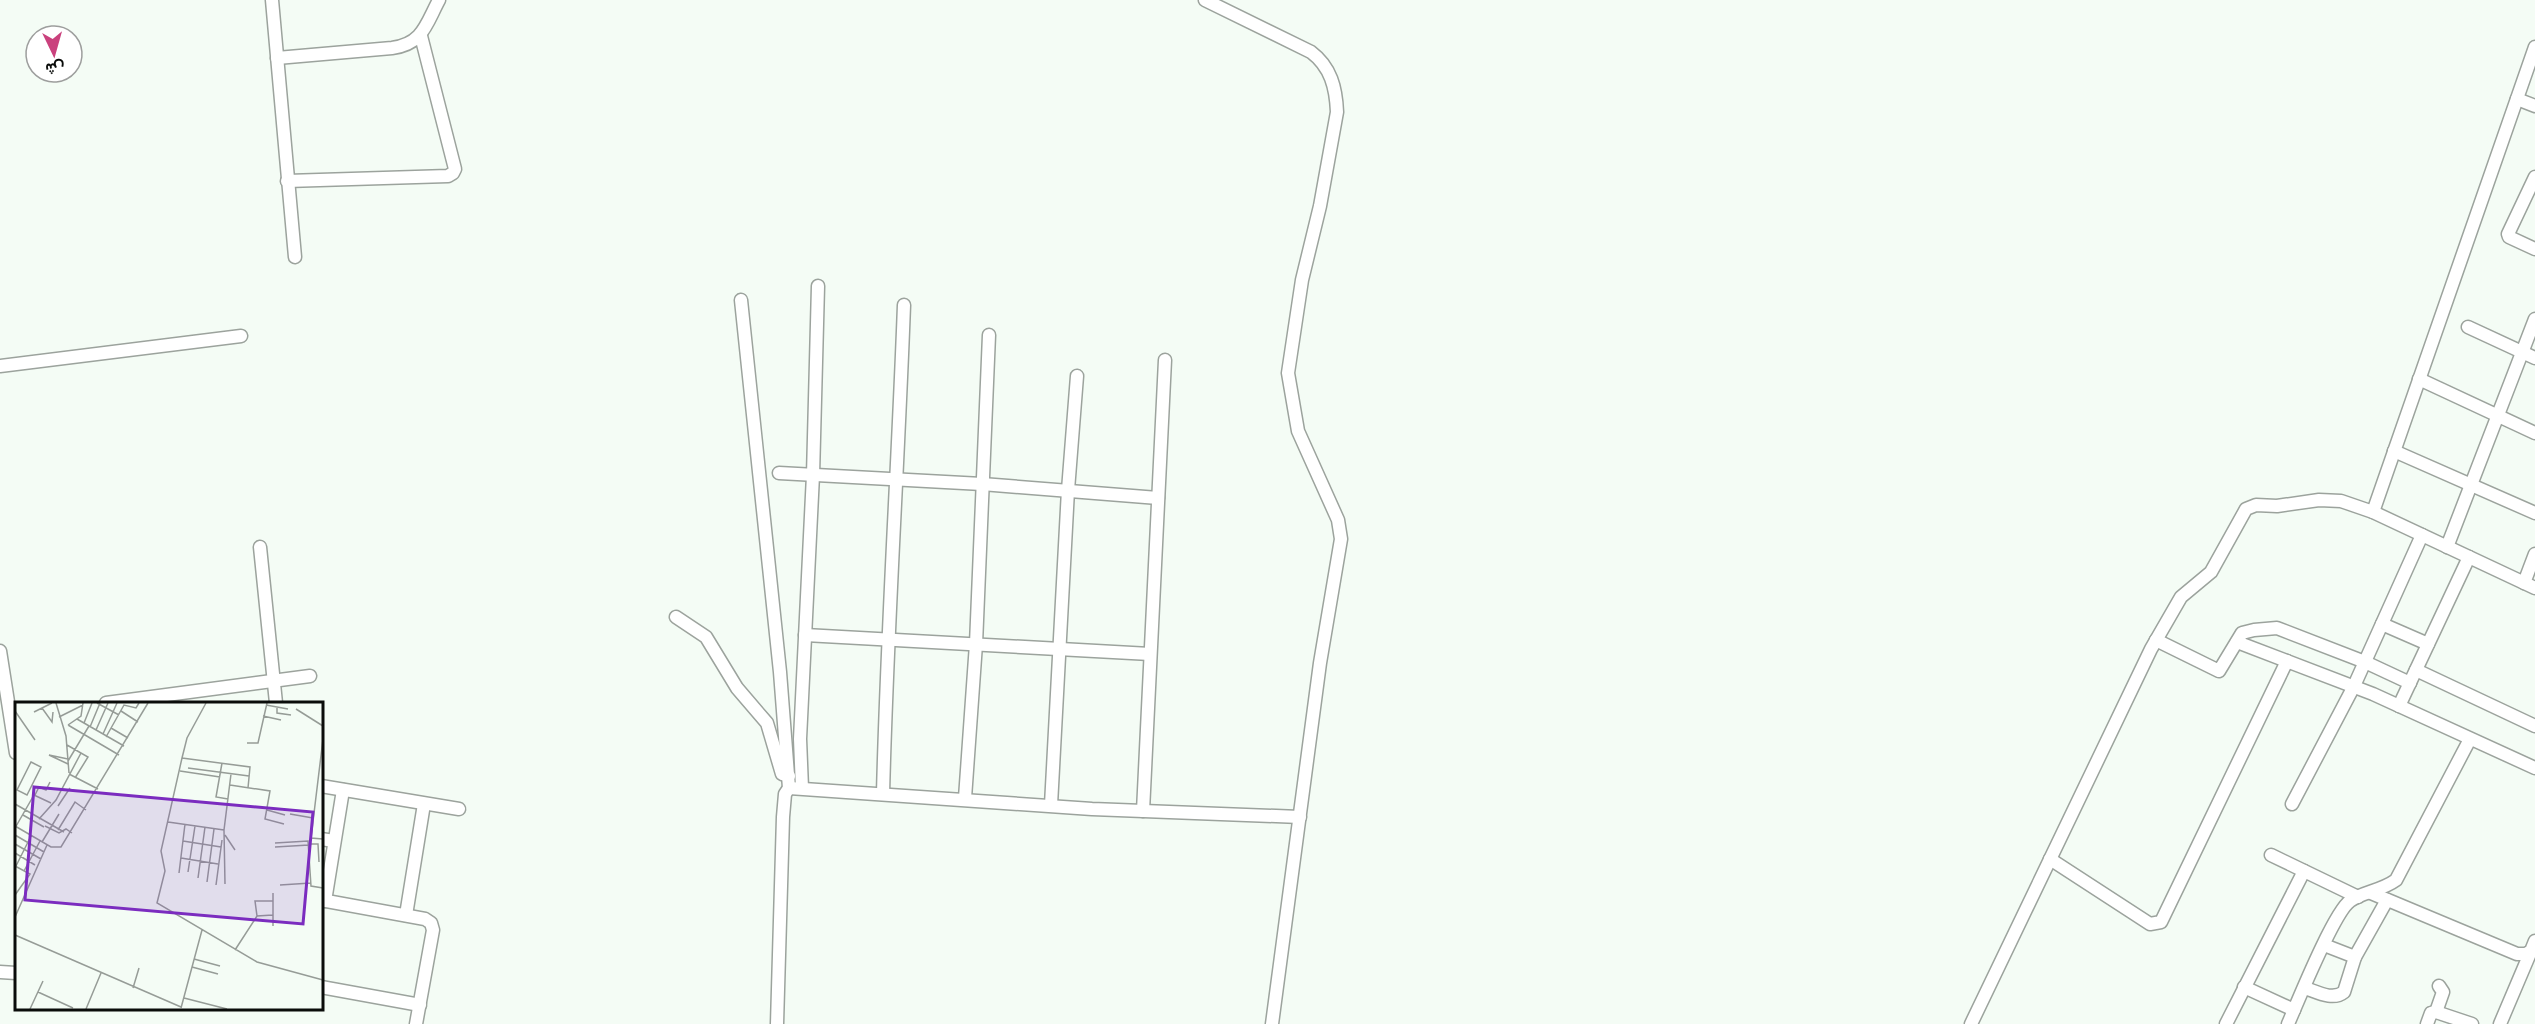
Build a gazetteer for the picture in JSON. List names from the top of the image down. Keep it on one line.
{"north":"bottom"}
